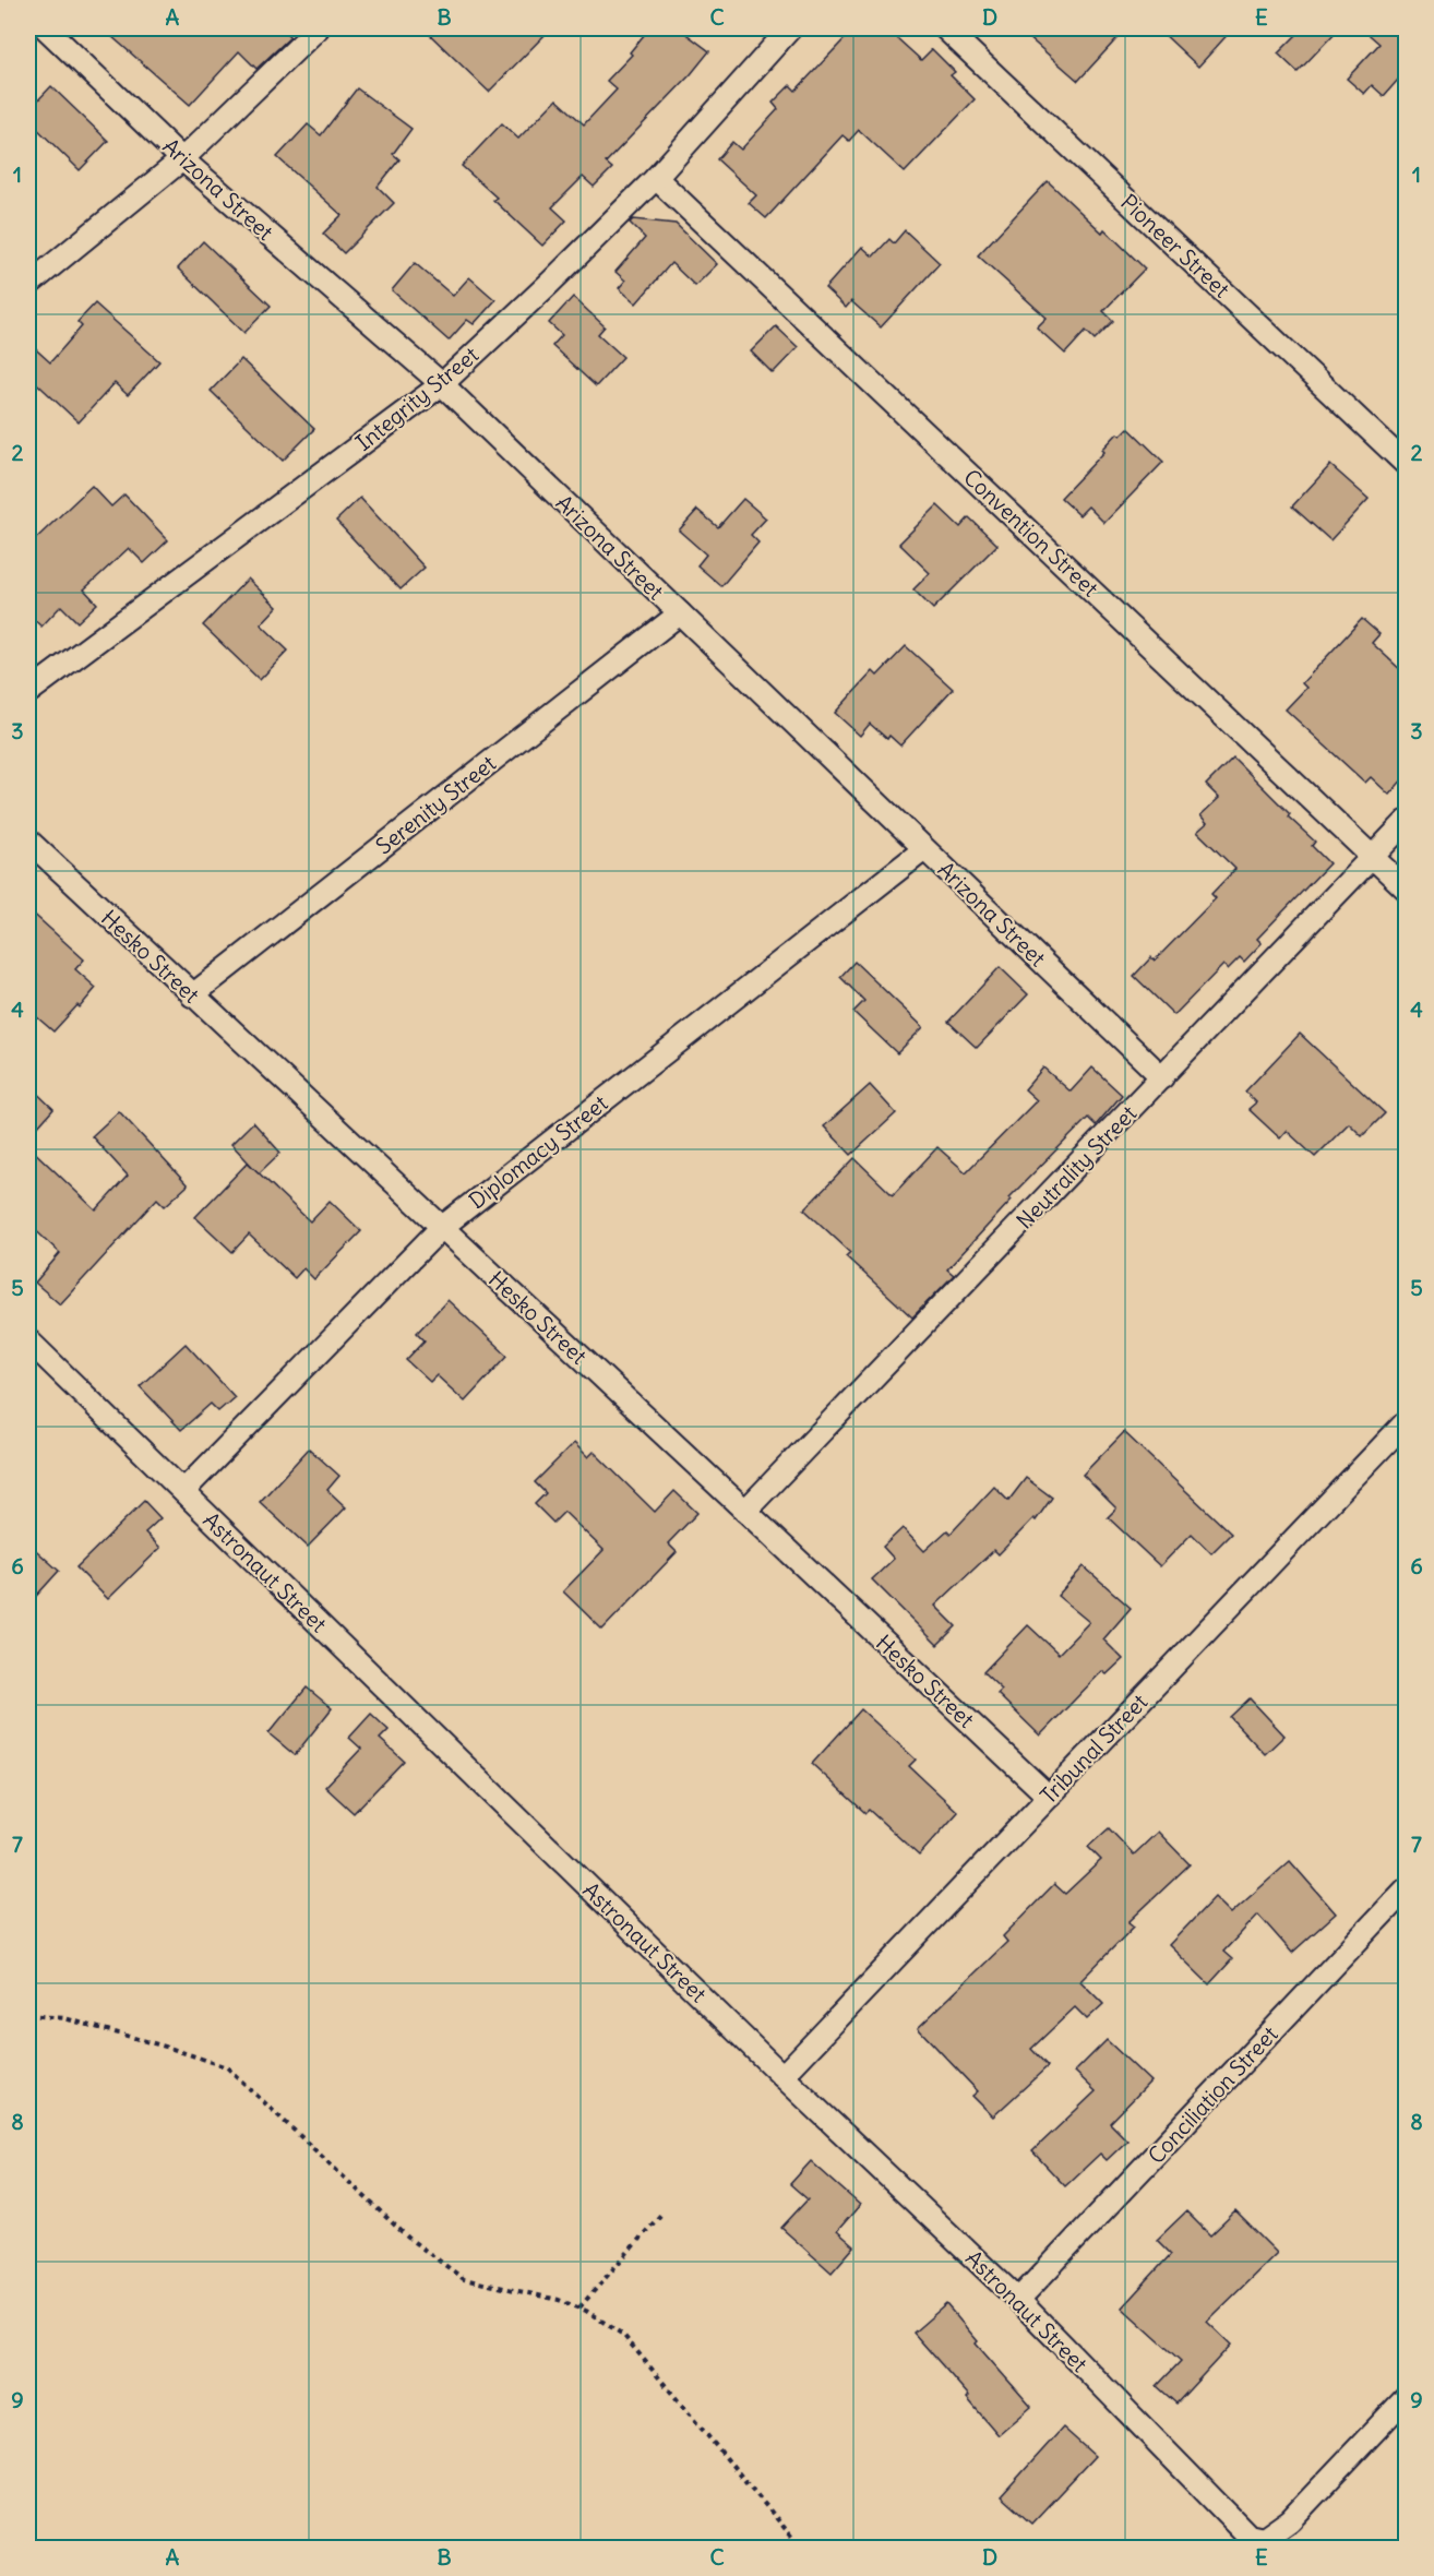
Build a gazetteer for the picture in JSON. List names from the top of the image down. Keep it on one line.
{"streets":{"street":["Arizona Street","Pioneer Street","Integrity Street","Convention Street","Serenity Street","Hesko Street","Diplomacy Street","Neutrality Street","Astronaut Street","Tribunal Street","Conciliation Street"]},"crossings":[["Arizona Street","Integrity Street"],["Arizona Street","Serenity Street"],["Arizona Street","Diplomacy Street"],["Arizona Street","Neutrality Street"],["Integrity Street","Convention Street"],["Convention Street","Neutrality Street"],["Serenity Street","Hesko Street"],["Hesko Street","Diplomacy Street"],["Hesko Street","Neutrality Street"],["Hesko Street","Tribunal Street"],["Diplomacy Street","Astronaut Street"],["Astronaut Street","Tribunal Street"],["Astronaut Street","Conciliation Street"]],"grid":{"columns":["A","B","C","D","E"],"rows":["1","2","3","4","5","6","7","8","9"]}}
